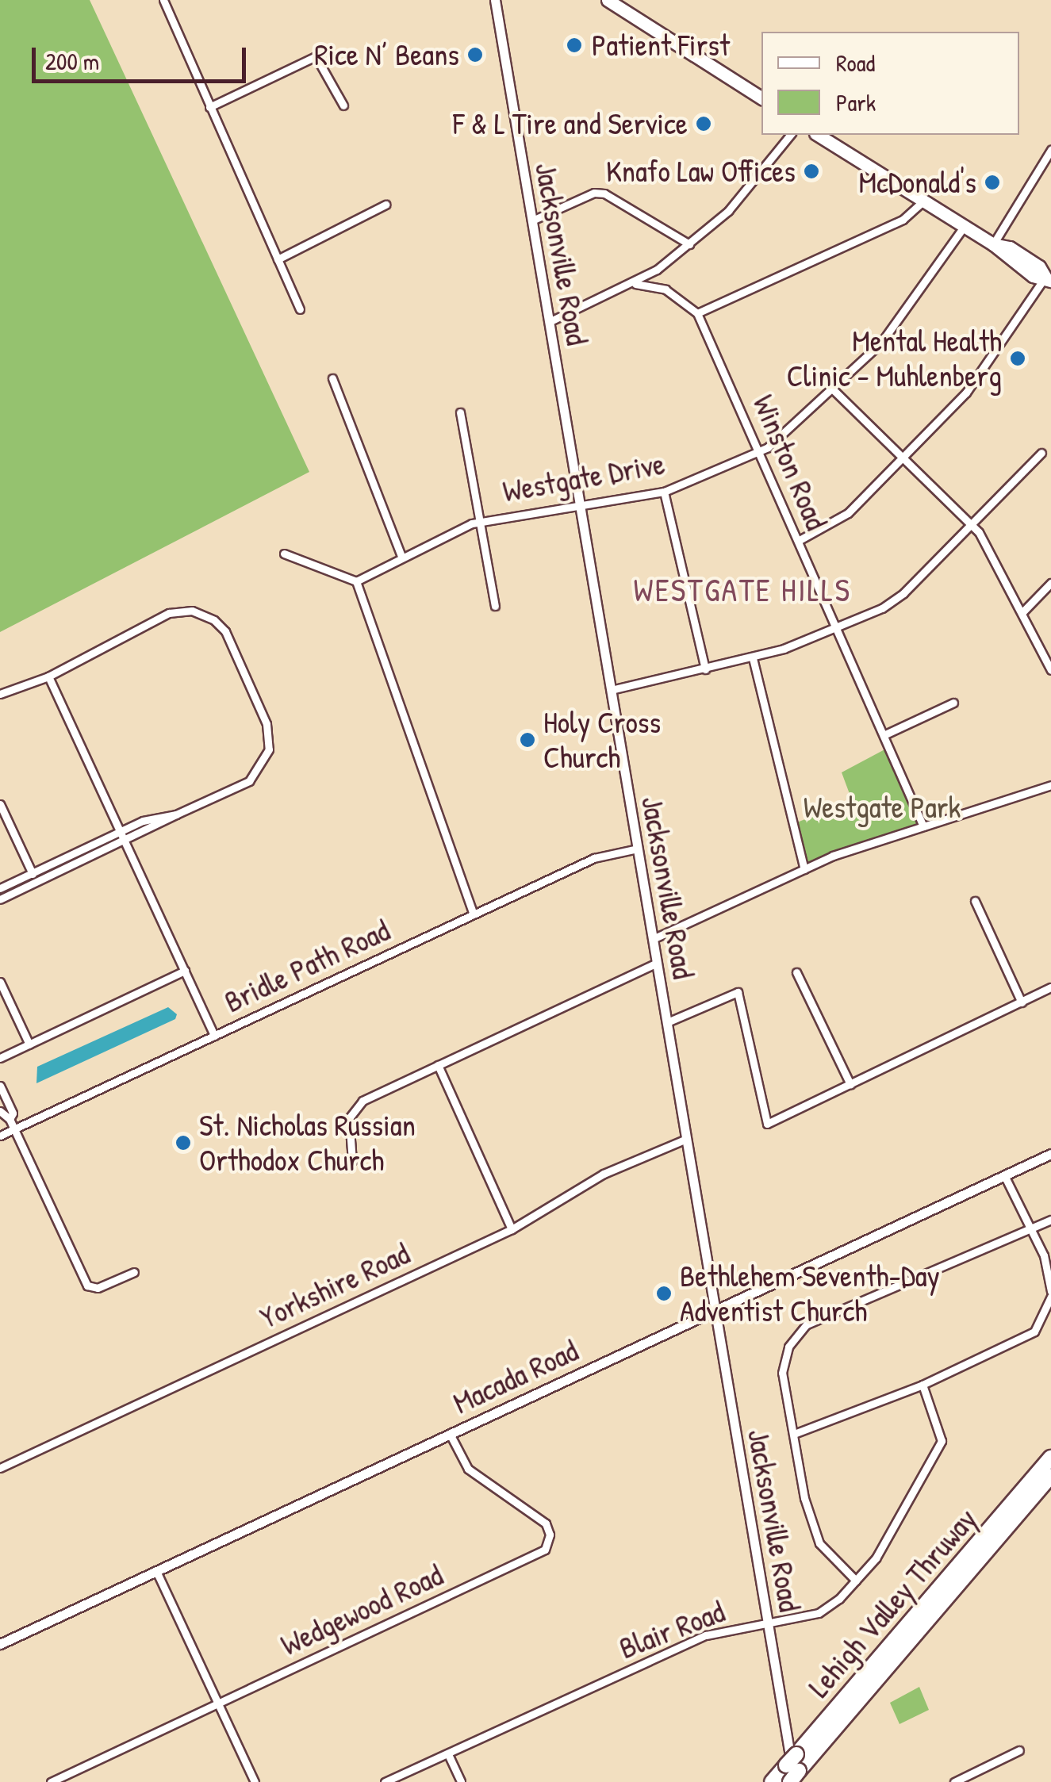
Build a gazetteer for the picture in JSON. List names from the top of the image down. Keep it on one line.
{"streets":{"highway":["Lehigh Valley Thruway"],"street":["Jacksonville Road","Winston Road","Westgate Drive","Bridle Path Road","Yorkshire Road","Macada Road","Wedgewood Road","Blair Road"]},"crossings":[["Jacksonville Road","Westgate Drive"],["Jacksonville Road","Bridle Path Road"],["Jacksonville Road","Yorkshire Road"],["Jacksonville Road","Macada Road"],["Jacksonville Road","Lehigh Valley Thruway"],["Jacksonville Road","Blair Road"],["Winston Road","Westgate Drive"],["Macada Road","Wedgewood Road"]],"districts":["WESTGATE HILLS"],"parks":["Westgate Park"],"places":["Patient First","Rice N’ Beans","F & L Tire and Service","Knafo Law Offices","McDonald's","Mental Health Clinic - Muhlenberg","Holy Cross Church","St. Nicholas Russian Orthodox Church","Bethlehem Seventh-Day Adventist Church"],"legend":["Road","Park"],"scale_bar":"200 m"}
